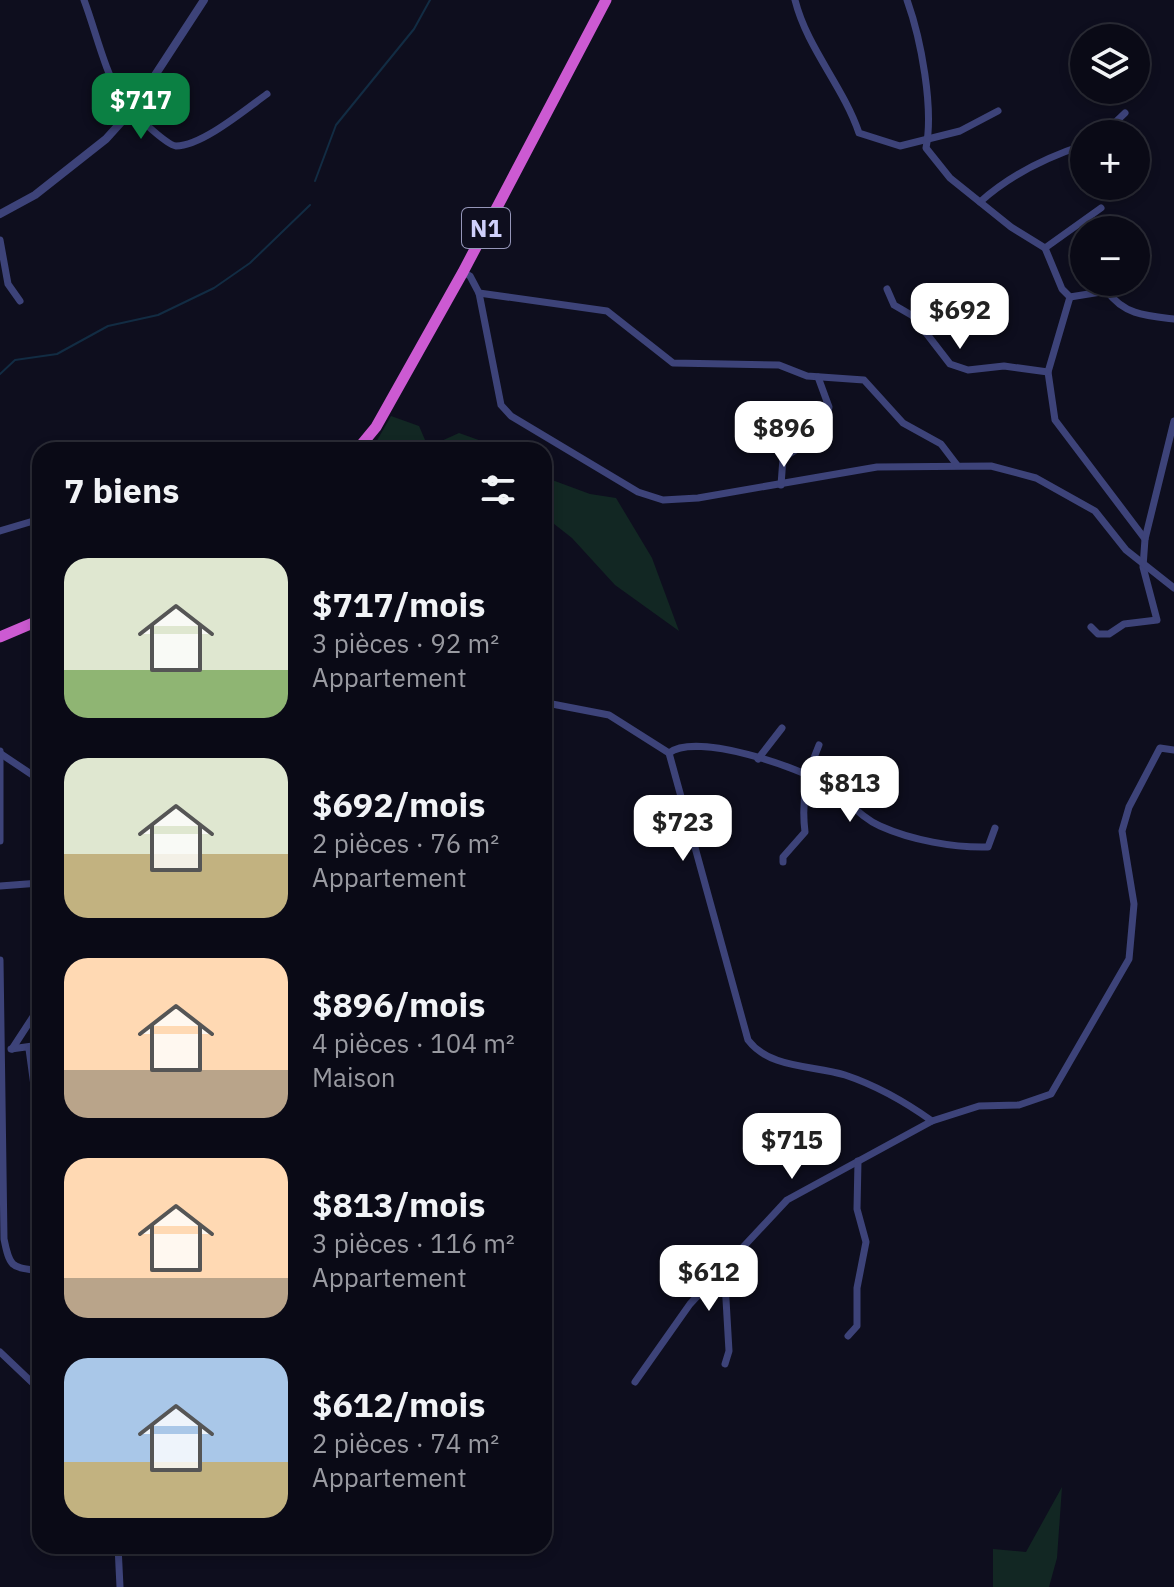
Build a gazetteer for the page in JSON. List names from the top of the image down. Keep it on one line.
{"streets":{"highway":["N1"]},"page":{"map_buttons":["+","−"],"price":["$717","$692","$896","$813","$723","$715","$612"],"heading":"7 biens","list":[{"name":"$717/mois","note":"3 pièces · 92 m² · Appartement"},{"name":"$692/mois","note":"2 pièces · 76 m² · Appartement"},{"name":"$896/mois","note":"4 pièces · 104 m² · Maison"},{"name":"$813/mois","note":"3 pièces · 116 m² · Appartement"},{"name":"$612/mois","note":"2 pièces · 74 m² · Appartement"}]}}
